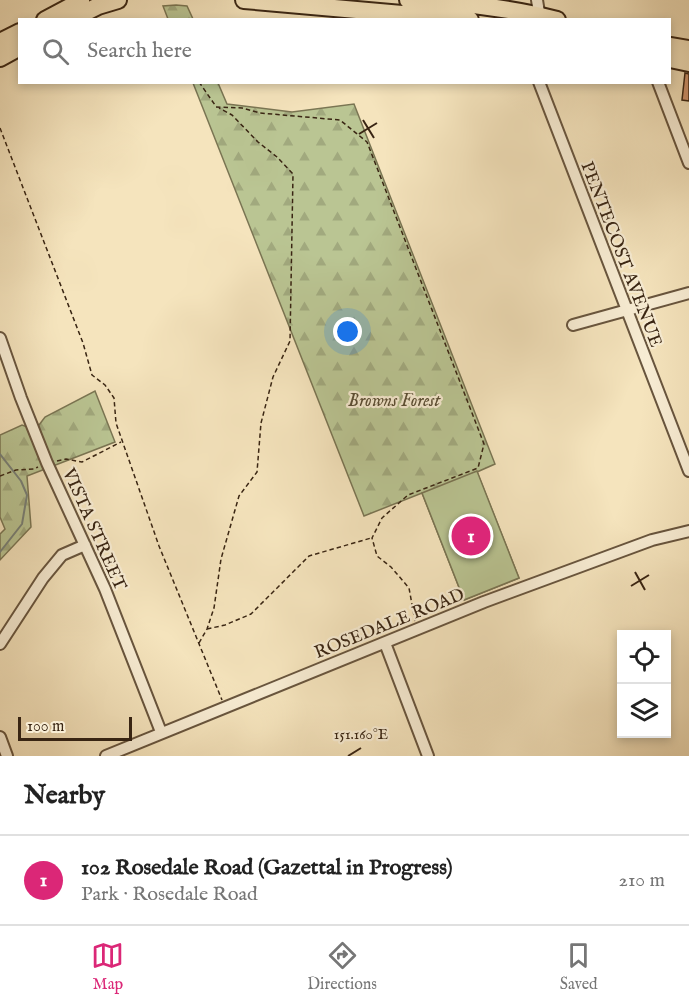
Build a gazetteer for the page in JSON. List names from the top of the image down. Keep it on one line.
{"streets":{"street":["PENTECOST AVENUE","VISTA STREET","ROSEDALE ROAD"]},"crossings":[["VISTA STREET","ROSEDALE ROAD"]],"parks":["Browns Forest"],"scale_bar":"100 m","page":{"search":"Search here","pins":"1","scale":"100 m","heading":"Nearby","list":[{"mark":"1","name":"102 Rosedale Road (Gazettal in Progress)","note":"Park · Rosedale Road","value":"210 m"}],"nav":["Map","Directions","Saved"]},"coordinates":["151.160°E"]}
